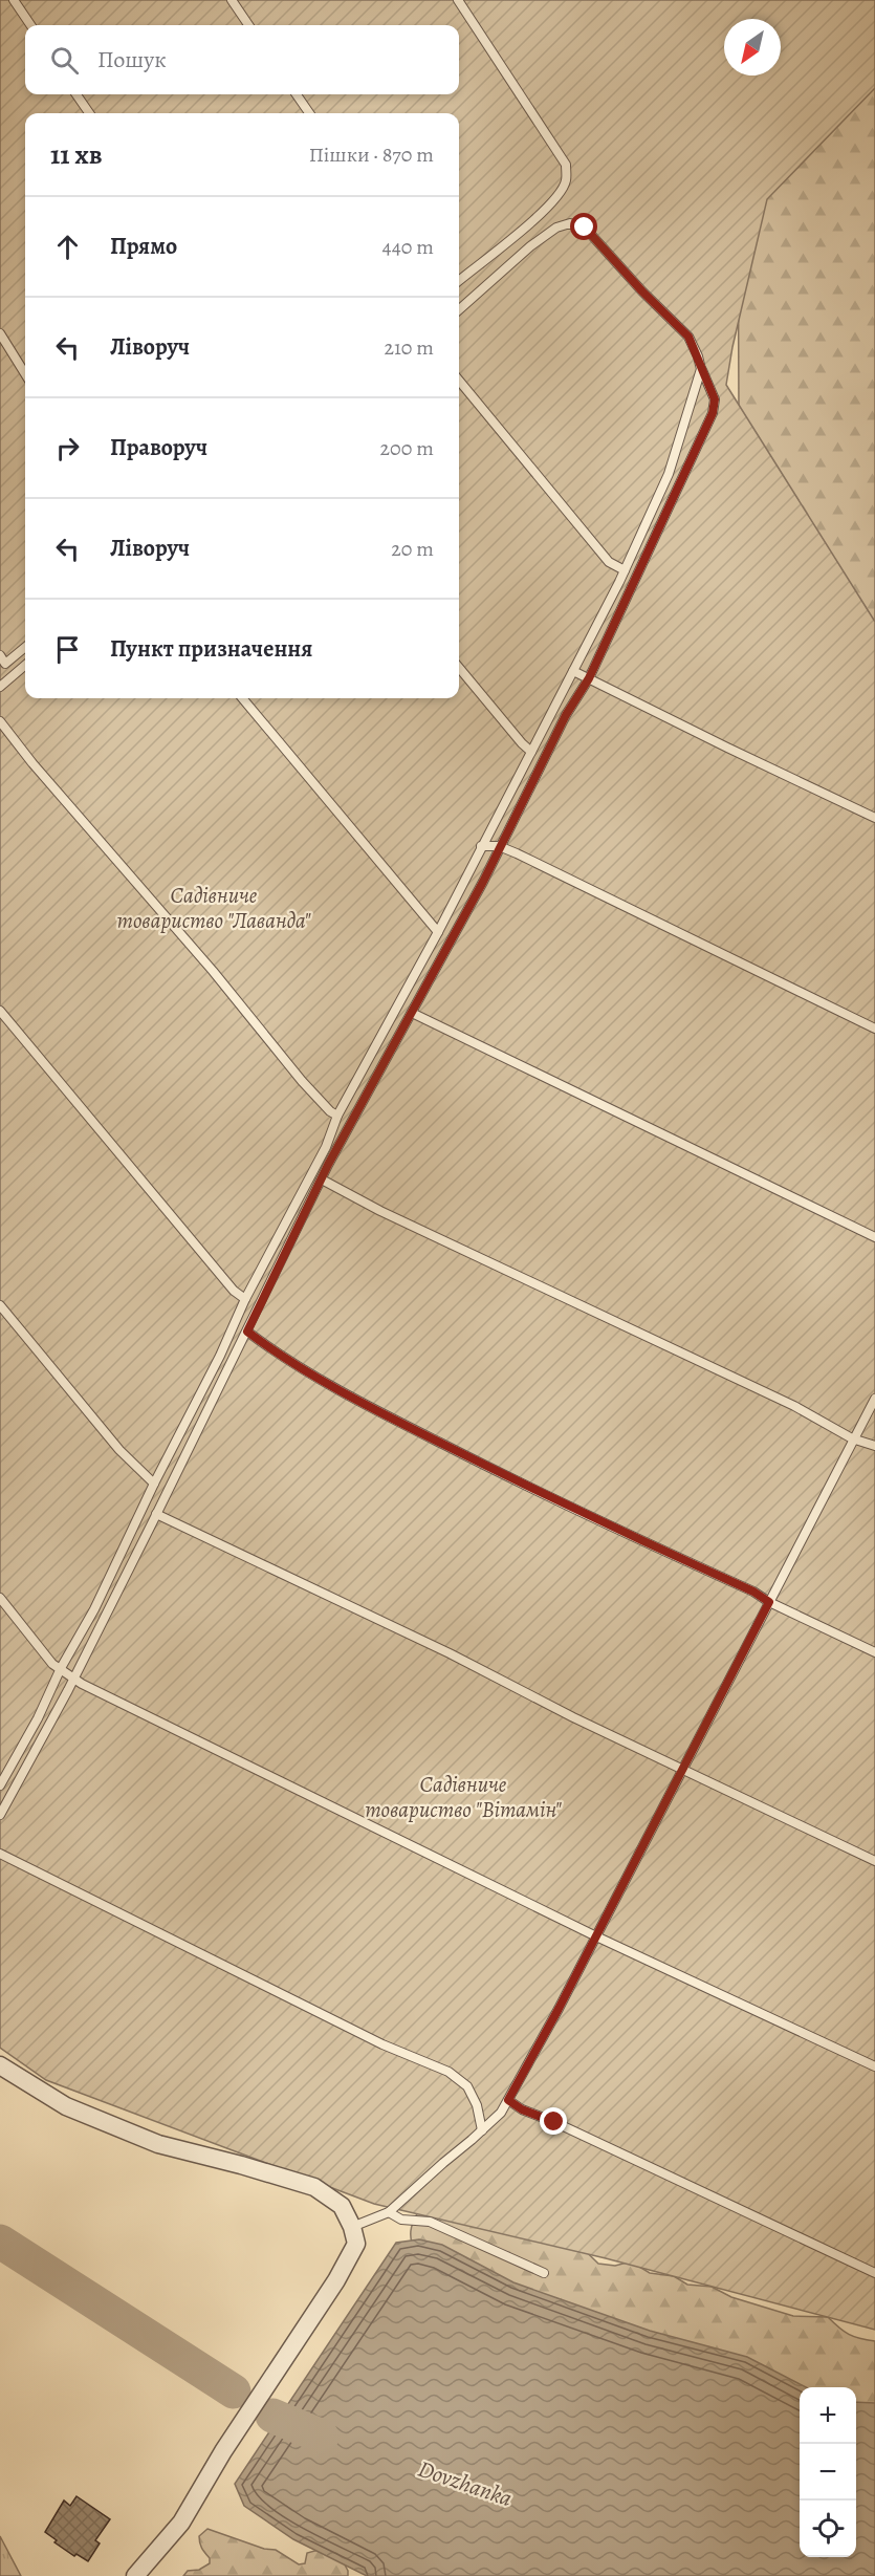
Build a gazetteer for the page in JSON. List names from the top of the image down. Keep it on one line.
{"water":["Dovzhanka"],"parks":["Садівниче товариство \"Лаванда\"","Садівниче товариство \"Вітамін\""],"north":"bottom left","page":{"search":"Пошук","heading":["11 хв","Пішки · 870 m"],"list":[["Прямо","440 m"],["Ліворуч","210 m"],["Праворуч","200 m"],["Ліворуч","20 m"],"Пункт призначення"],"map_buttons":["+","−"]}}
